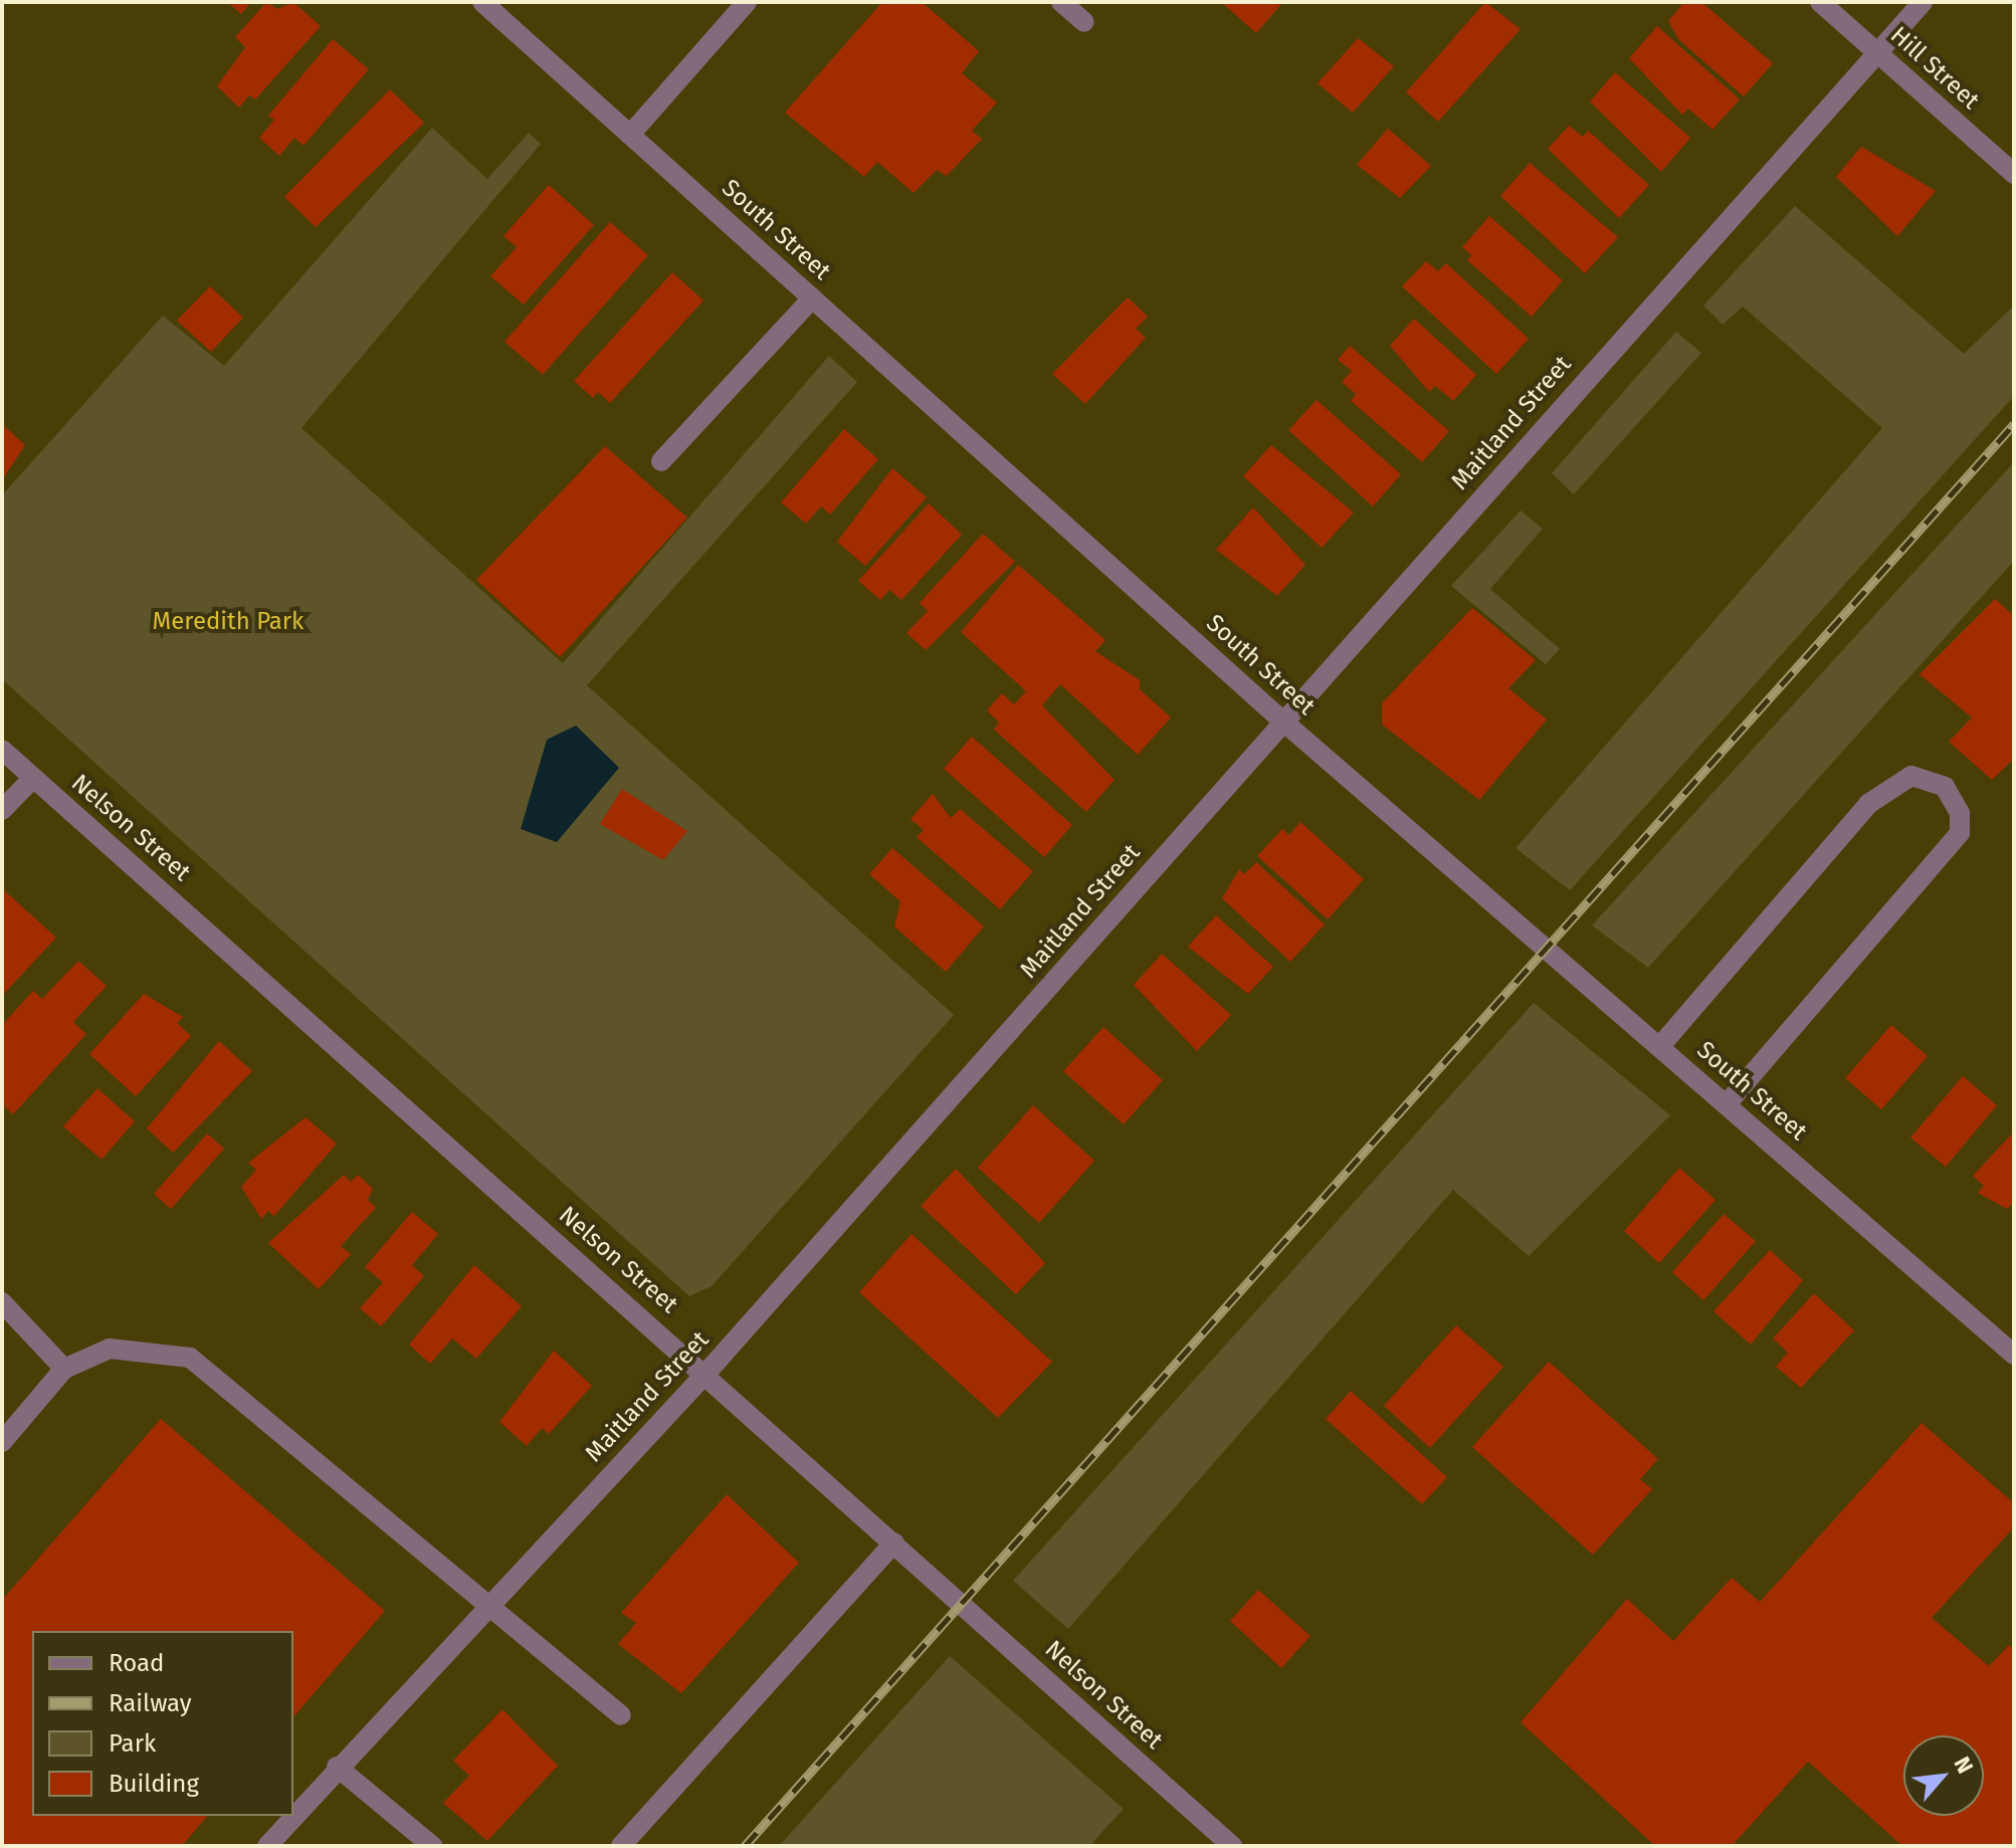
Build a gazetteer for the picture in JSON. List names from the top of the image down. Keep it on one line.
{"streets":{"street":["Hill Street","South Street","Maitland Street","Nelson Street"]},"crossings":[["Hill Street","Maitland Street"],["South Street","Maitland Street"],["Maitland Street","Nelson Street"]],"parks":["Meredith Park"],"legend":["Road","Railway","Park","Building"],"north":"top right"}
